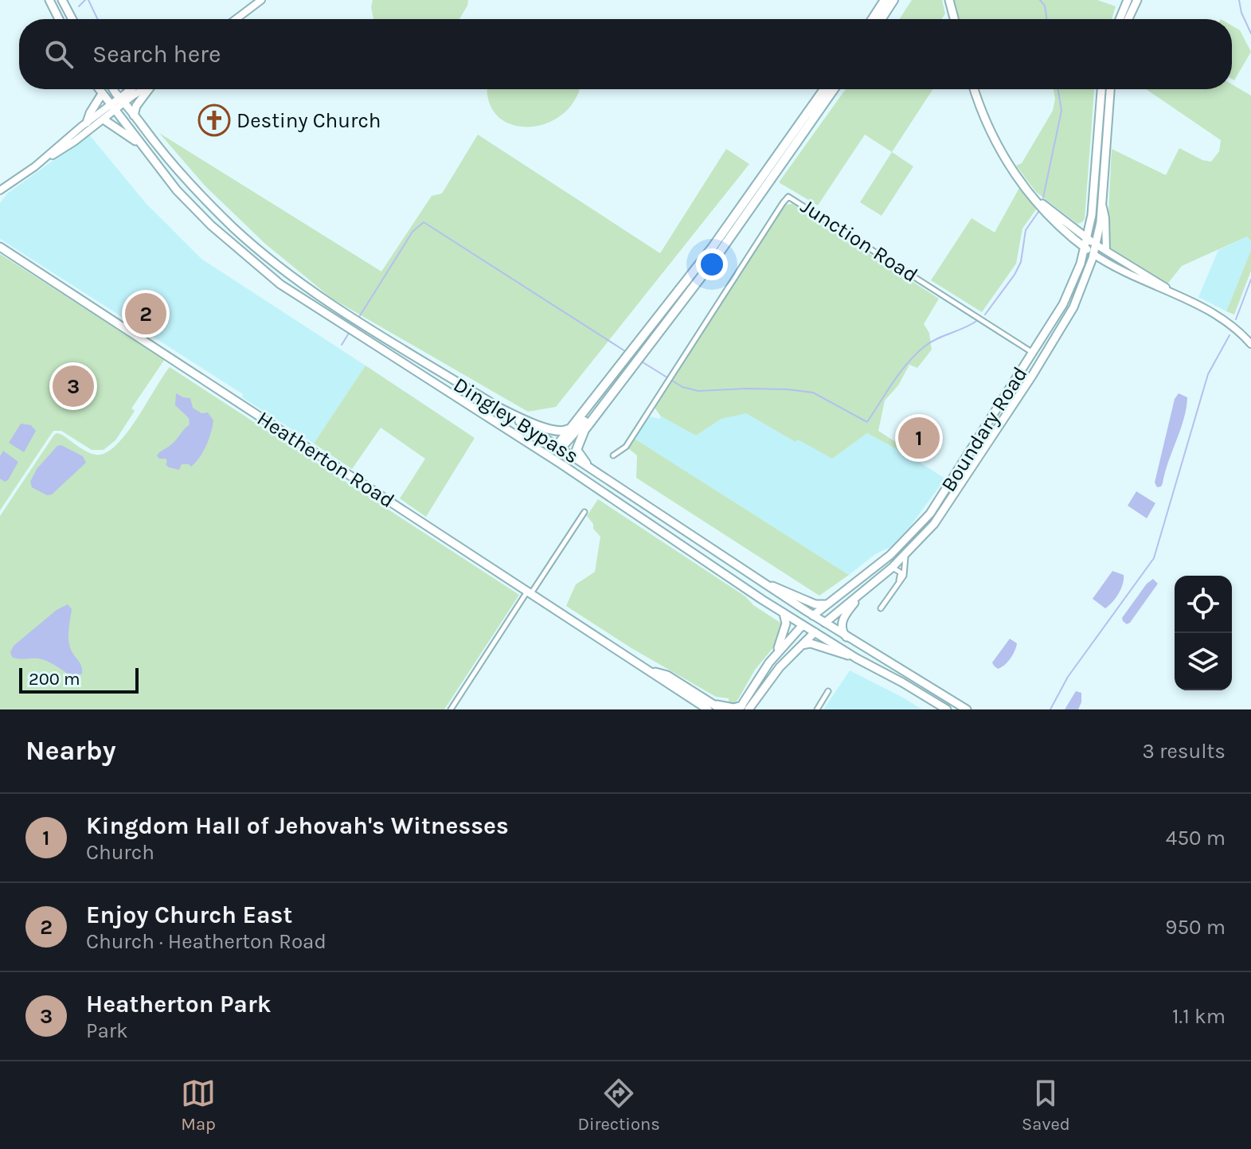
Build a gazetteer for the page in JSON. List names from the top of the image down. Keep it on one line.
{"streets":{"main road":["Dingley Bypass","Boundary Road","Heatherton Road"],"street":["Junction Road"]},"crossings":[["Junction Road","Boundary Road"],["Dingley Bypass","Boundary Road"]],"places":{"church":["Destiny Church"]},"scale_bar":"200 m","page":{"search":"Search here","pins":["2","3","1"],"scale":"200 m","heading":["Nearby","3 results"],"list":[{"mark":"1","name":"Kingdom Hall of Jehovah's Witnesses","note":"Church","value":"450 m"},{"mark":"2","name":"Enjoy Church East","note":"Church · Heatherton Road","value":"950 m"},{"mark":"3","name":"Heatherton Park","note":"Park","value":"1.1 km"}],"nav":["Map","Directions","Saved"]}}
